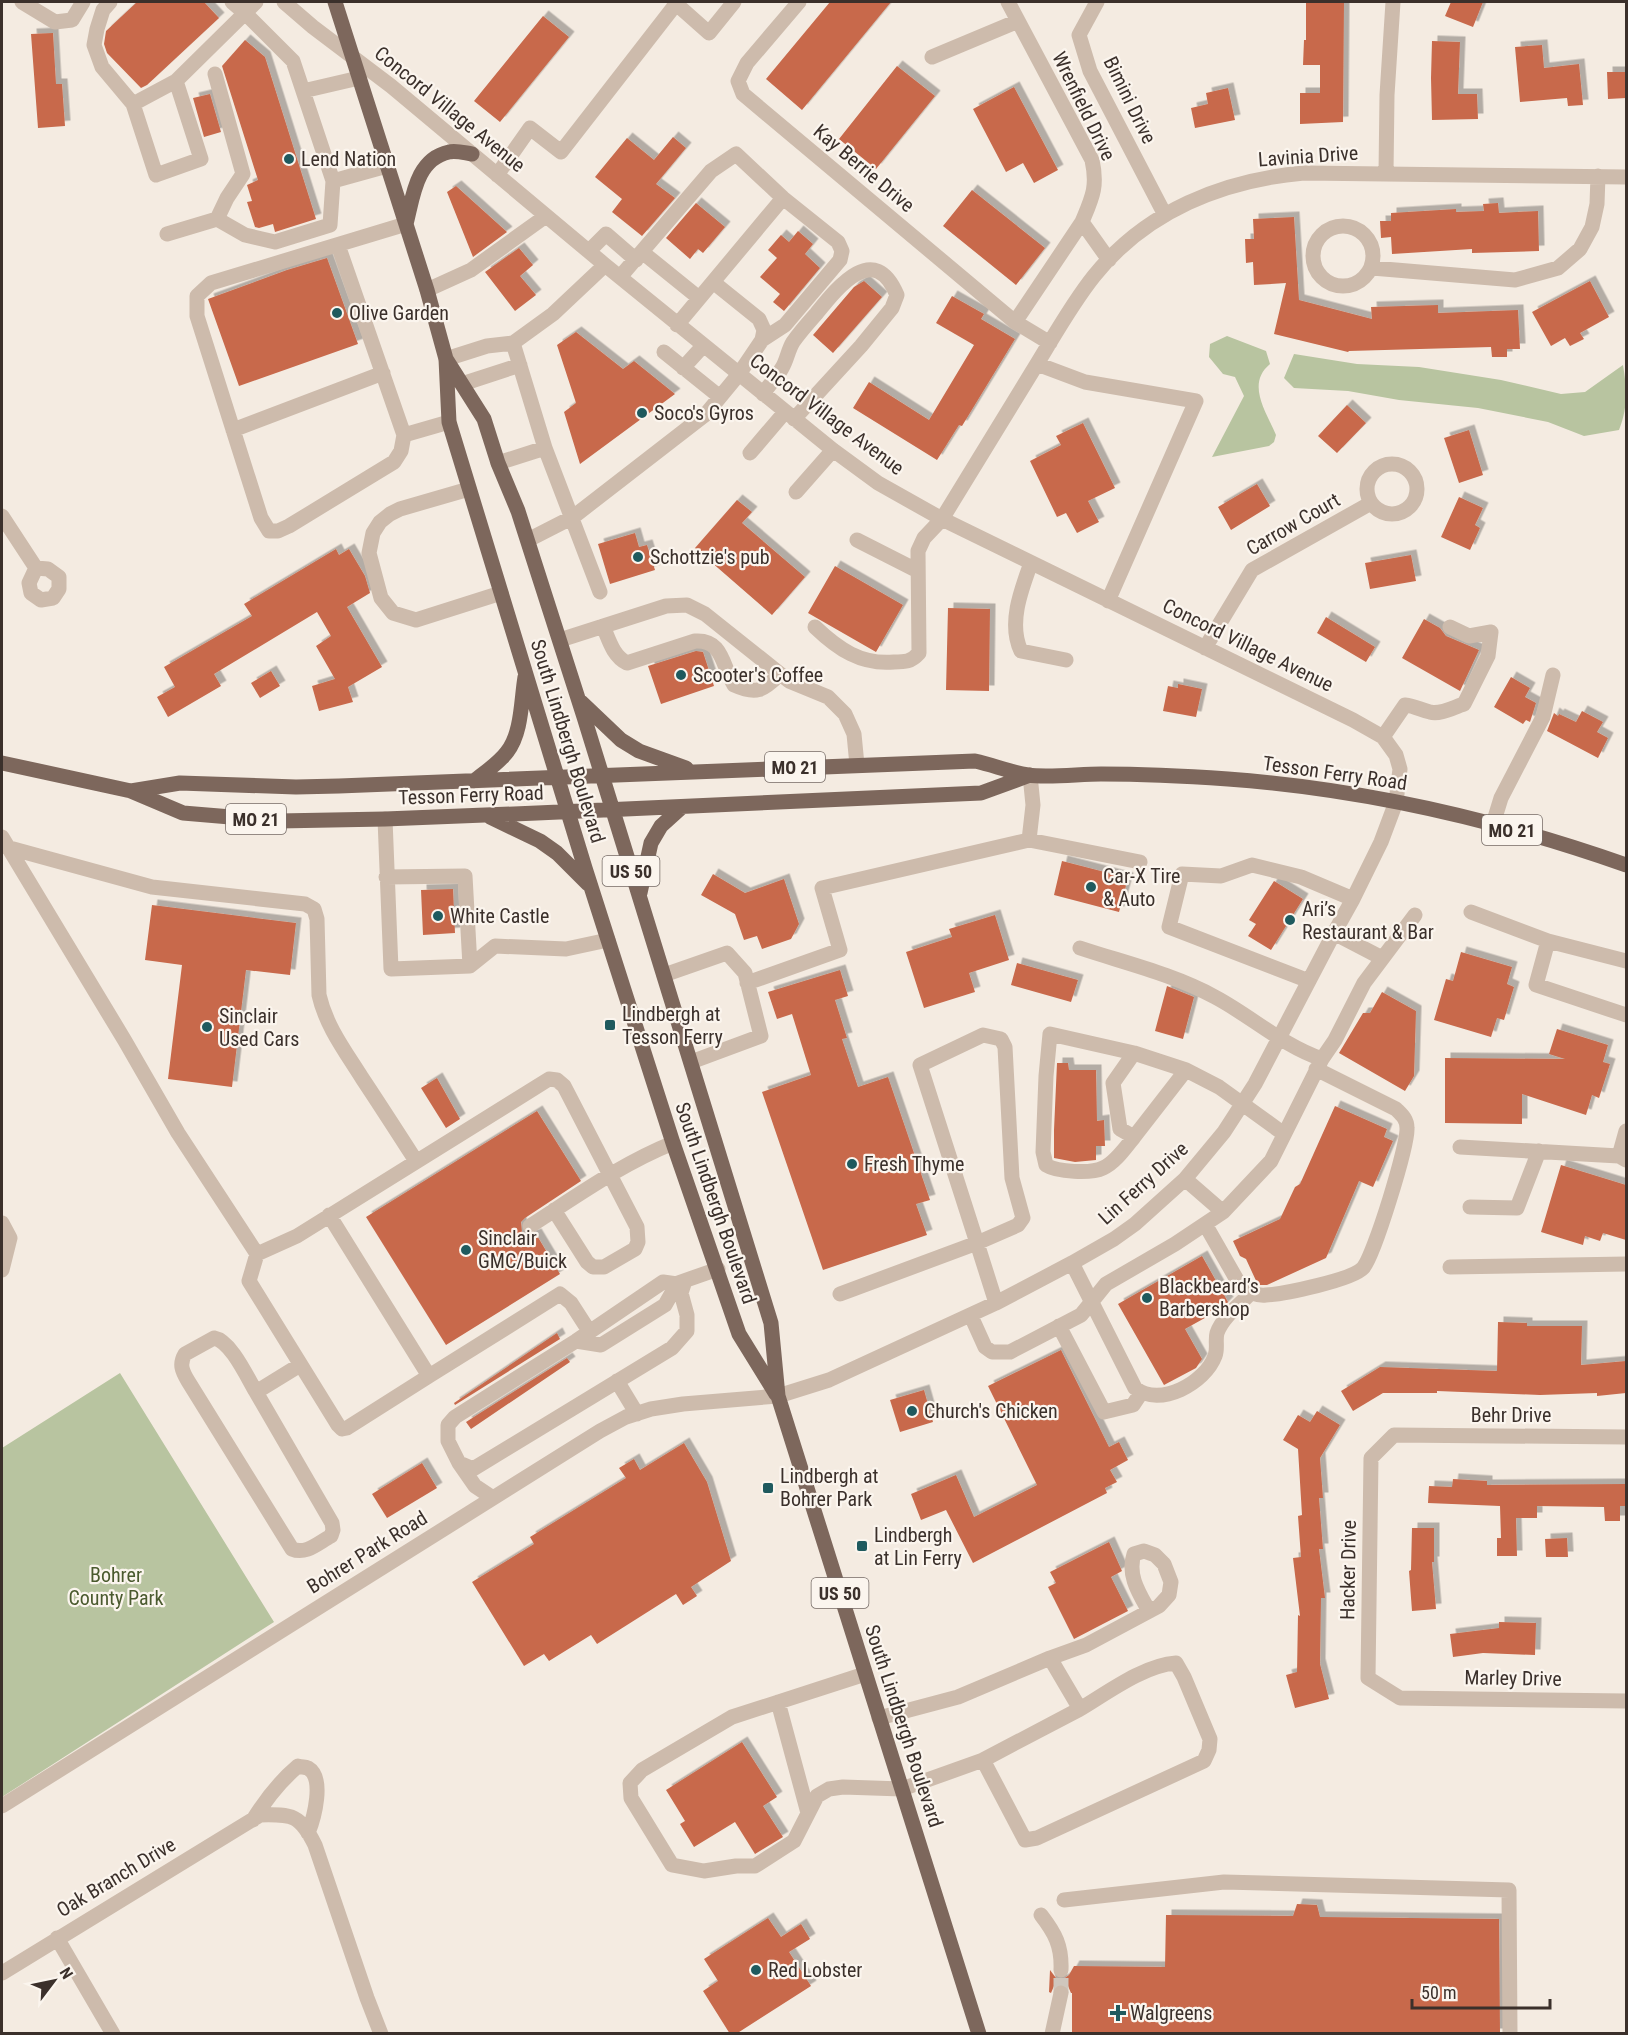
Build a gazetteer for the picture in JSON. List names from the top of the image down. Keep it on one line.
{"streets":{"main road":["South Lindbergh Boulevard","MO 21","Tesson Ferry Road","US 50"],"street":["Bimini Drive","Wrenfield Drive","Concord Village Avenue","Lavinia Drive","Kay Berrie Drive","Carrow Court","Lin Ferry Drive","Behr Drive","Bohrer Park Road","Hacker Drive","Marley Drive","Oak Branch Drive"]},"crossings":[["Bimini Drive","Lavinia Drive"],["Wrenfield Drive","Kay Berrie Drive"],["Concord Village Avenue","Lavinia Drive"],["Concord Village Avenue","Carrow Court"],["Concord Village Avenue","South Lindbergh Boulevard"],["Concord Village Avenue","Tesson Ferry Road"],["Concord Village Avenue","Lin Ferry Drive"],["Lavinia Drive","Kay Berrie Drive"],["South Lindbergh Boulevard","Tesson Ferry Road"],["South Lindbergh Boulevard","Lin Ferry Drive"],["South Lindbergh Boulevard","Bohrer Park Road"],["Tesson Ferry Road","Lin Ferry Drive"],["Lin Ferry Drive","Bohrer Park Road"],["Behr Drive","Hacker Drive"],["Hacker Drive","Marley Drive"]],"parks":["Bohrer County Park"],"places":{"other":["Lend Nation","Olive Garden","Soco's Gyros","Schottzie's pub","Scooter's Coffee","Car-X Tire & Auto","White Castle","Ari’s Restaurant & Bar","Sinclair Used Cars","Fresh Thyme","Sinclair GMC/Buick","Blackbeard’s Barbershop","Church's Chicken","Red Lobster"],"transit":["Lindbergh at Tesson Ferry","Lindbergh at Bohrer Park","Lindbergh at Lin Ferry"],"health":["Walgreens"]},"scale_bar":"50 m","north":"top right"}
